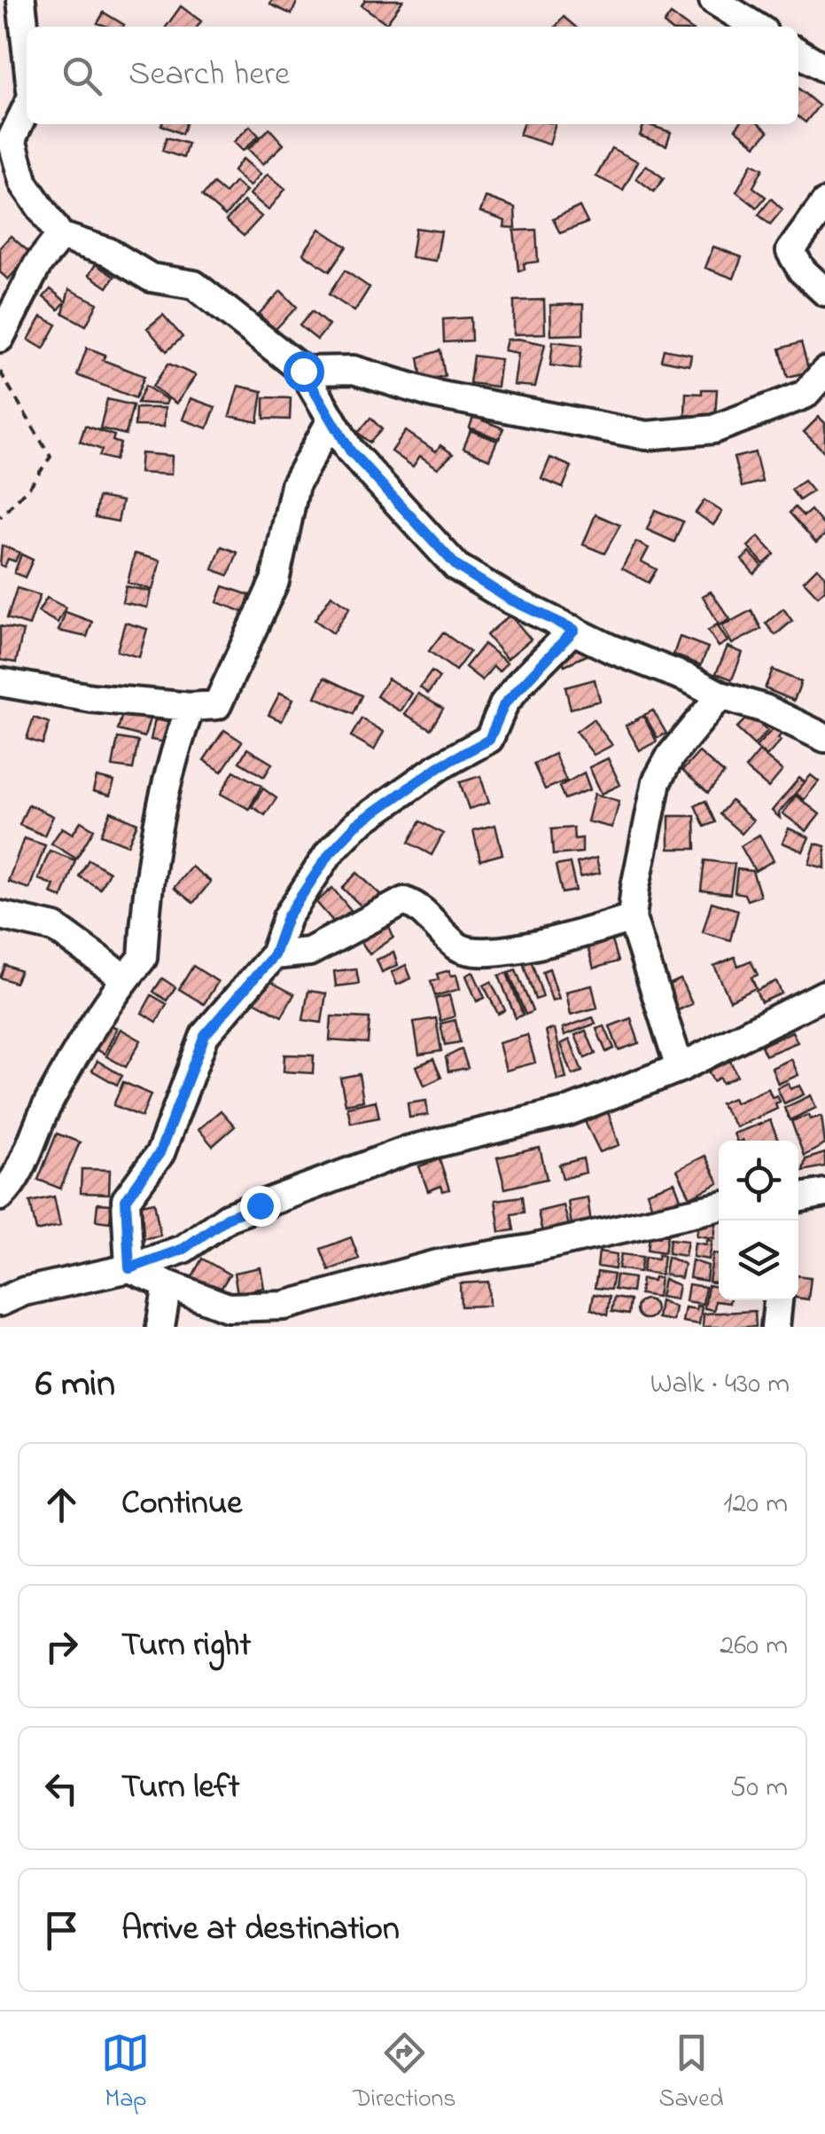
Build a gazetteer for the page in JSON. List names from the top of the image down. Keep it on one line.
{"page":{"search":"Search here","heading":["6 min","Walk · 430 m"],"list":[["Continue","120 m"],["Turn right","260 m"],["Turn left","50 m"],"Arrive at destination"],"nav":["Map","Directions","Saved"]}}
